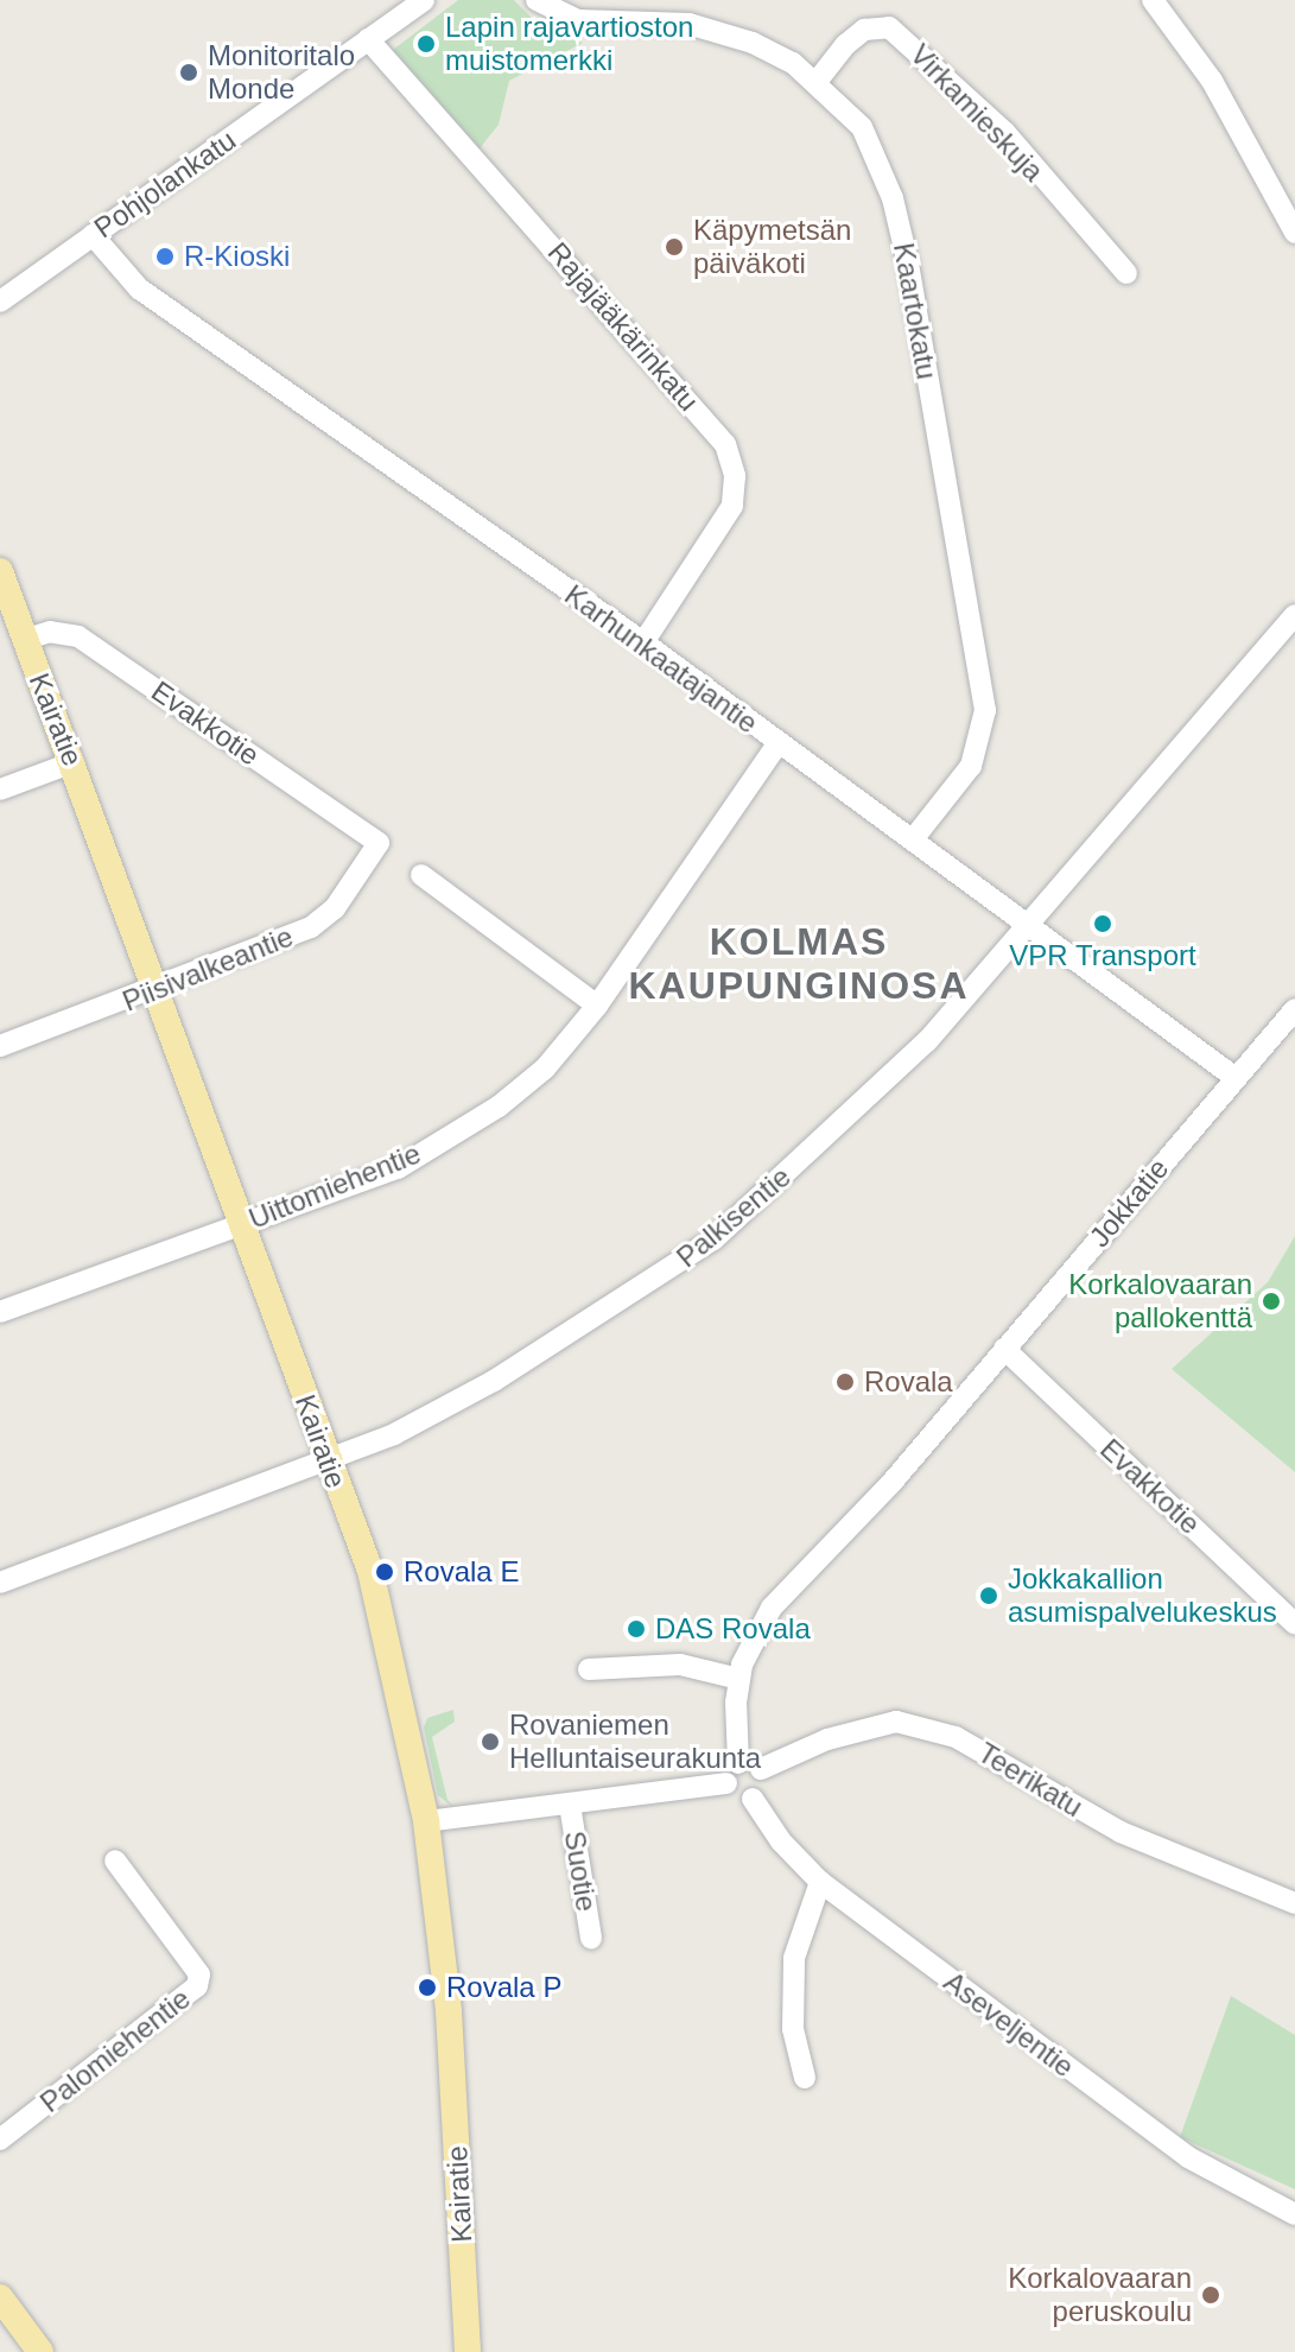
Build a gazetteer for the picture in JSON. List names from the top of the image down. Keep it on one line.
{"streets":{"main road":["Kairatie"],"street":["Virkamieskuja","Pohjolankatu","Kaartokatu","Rajajääkärinkatu","Karhunkaatajantie","Evakkotie","Piisivalkeantie","Uittomiehentie","Jokkatie","Palkisentie","Teerikatu","Suotie","Aseveljentie","Palomiehentie"]},"crossings":[["Virkamieskuja","Kaartokatu"],["Pohjolankatu","Rajajääkärinkatu"],["Pohjolankatu","Karhunkaatajantie"],["Kaartokatu","Karhunkaatajantie"],["Rajajääkärinkatu","Karhunkaatajantie"],["Karhunkaatajantie","Uittomiehentie"],["Karhunkaatajantie","Jokkatie"],["Karhunkaatajantie","Palkisentie"],["Kairatie","Evakkotie"],["Kairatie","Piisivalkeantie"],["Kairatie","Uittomiehentie"],["Kairatie","Palkisentie"],["Evakkotie","Piisivalkeantie"],["Evakkotie","Jokkatie"],["Teerikatu","Aseveljentie"]],"districts":["KOLMAS KAUPUNGINOSA"],"places":["Lapin rajavartioston muistomerkki","Monitoritalo Monde","Käpymetsän päiväkoti","R-Kioski","VPR Transport","Korkalovaaran pallokenttä","Rovala","Rovala E","Jokkakallion asumispalvelukeskus","DAS Rovala","Rovaniemen Helluntaiseurakunta","Rovala P","Korkalovaaran peruskoulu"]}
